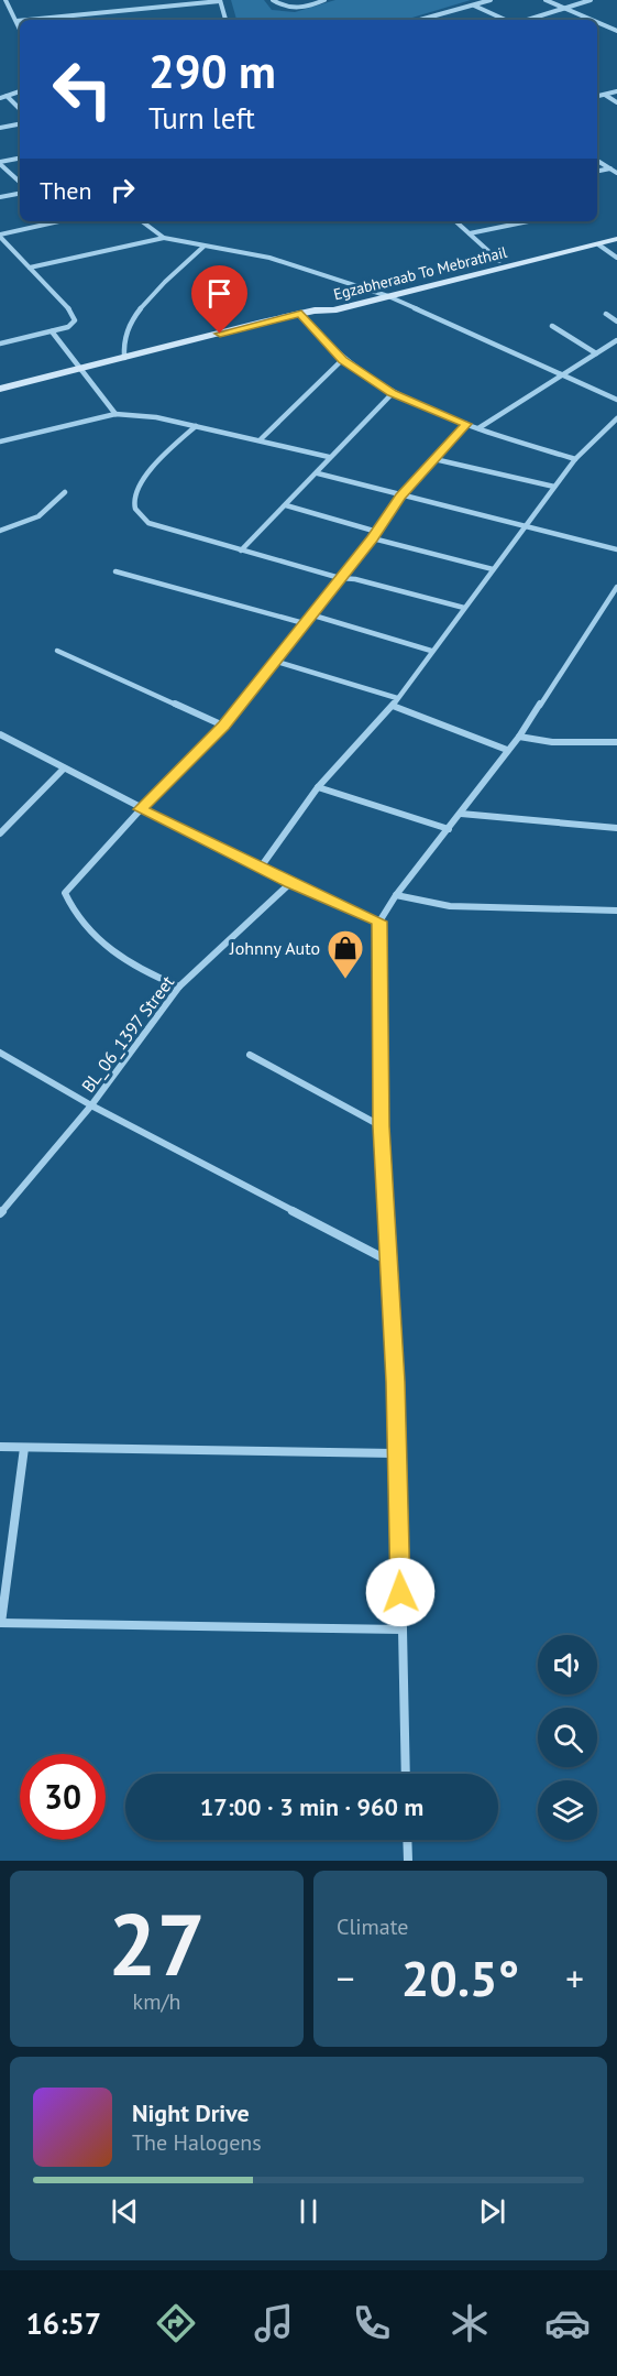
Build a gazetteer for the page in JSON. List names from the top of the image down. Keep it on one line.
{"streets":{"main road":["Egzabheraab To Mebrathail"],"street":["BL_06_1397 Street"]},"places":{"shop":["Johnny Auto"]},"page":{"turn":["290 m","Turn left"],"then":"Then","limit":"30","trip":"17:00 · 3 min · 960 m","tile":[["27","km/h"],"Climate"],"heat":["−","20.5°","+"],"song":["Night Drive","The Halogens"],"tabs":"16:57"}}
